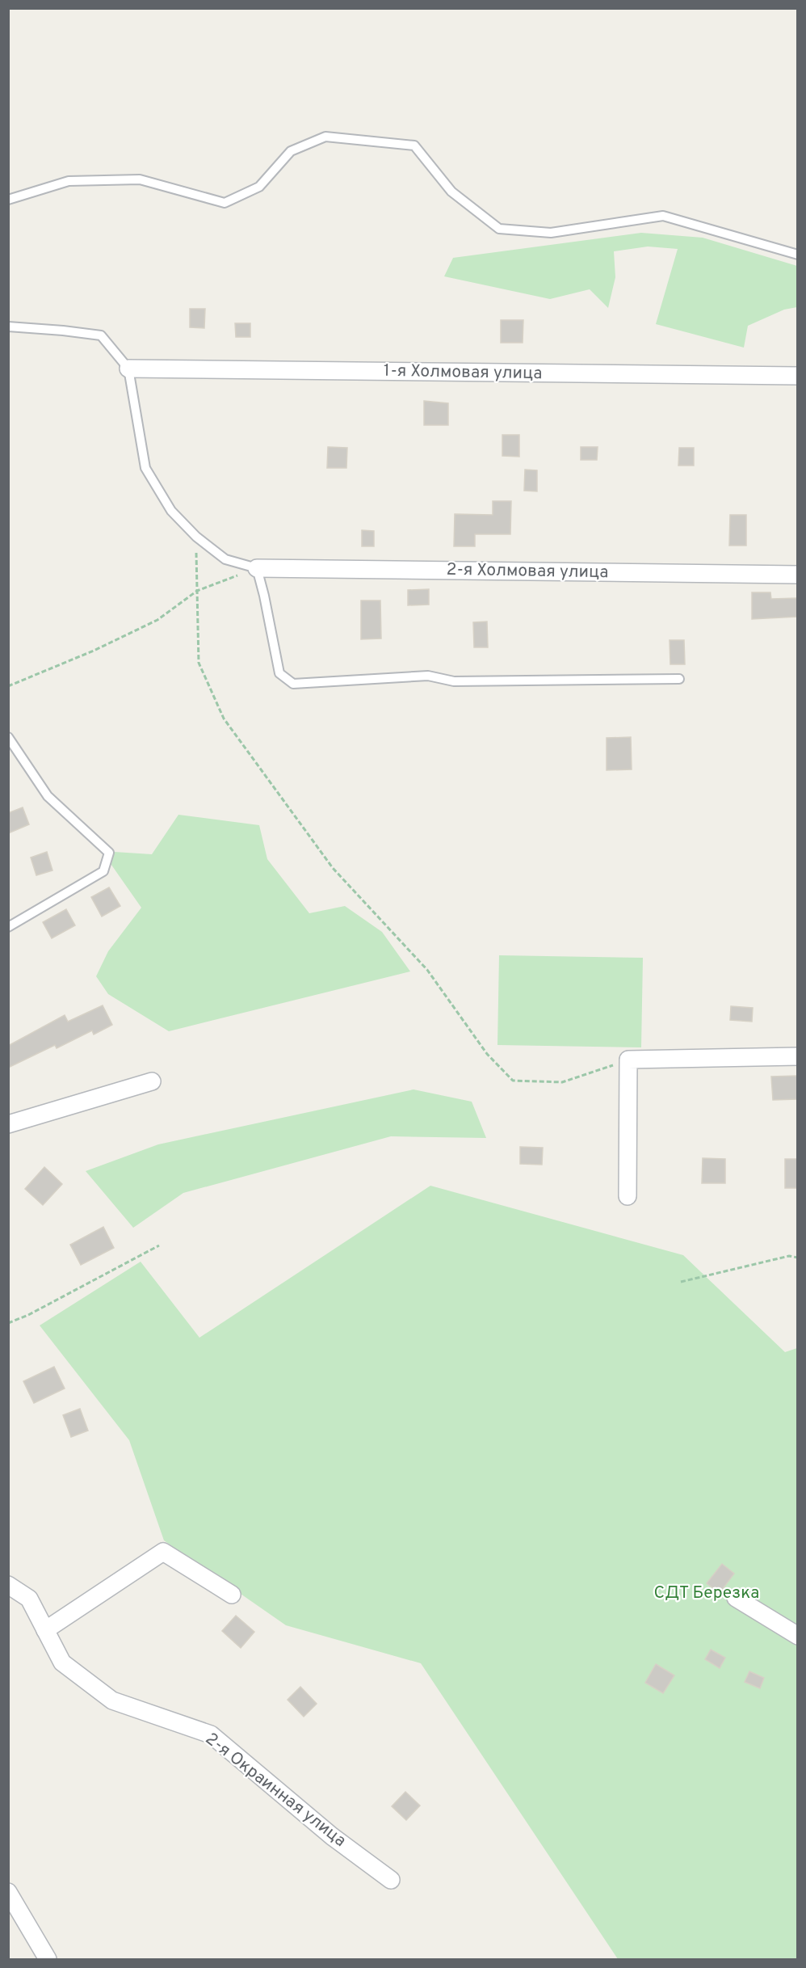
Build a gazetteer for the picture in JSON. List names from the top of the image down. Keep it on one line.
{"streets":{"street":["1-я Холмовая улица","2-я Холмовая улица","2-я Окраинная улица"]},"parks":["СДТ Березка"]}
